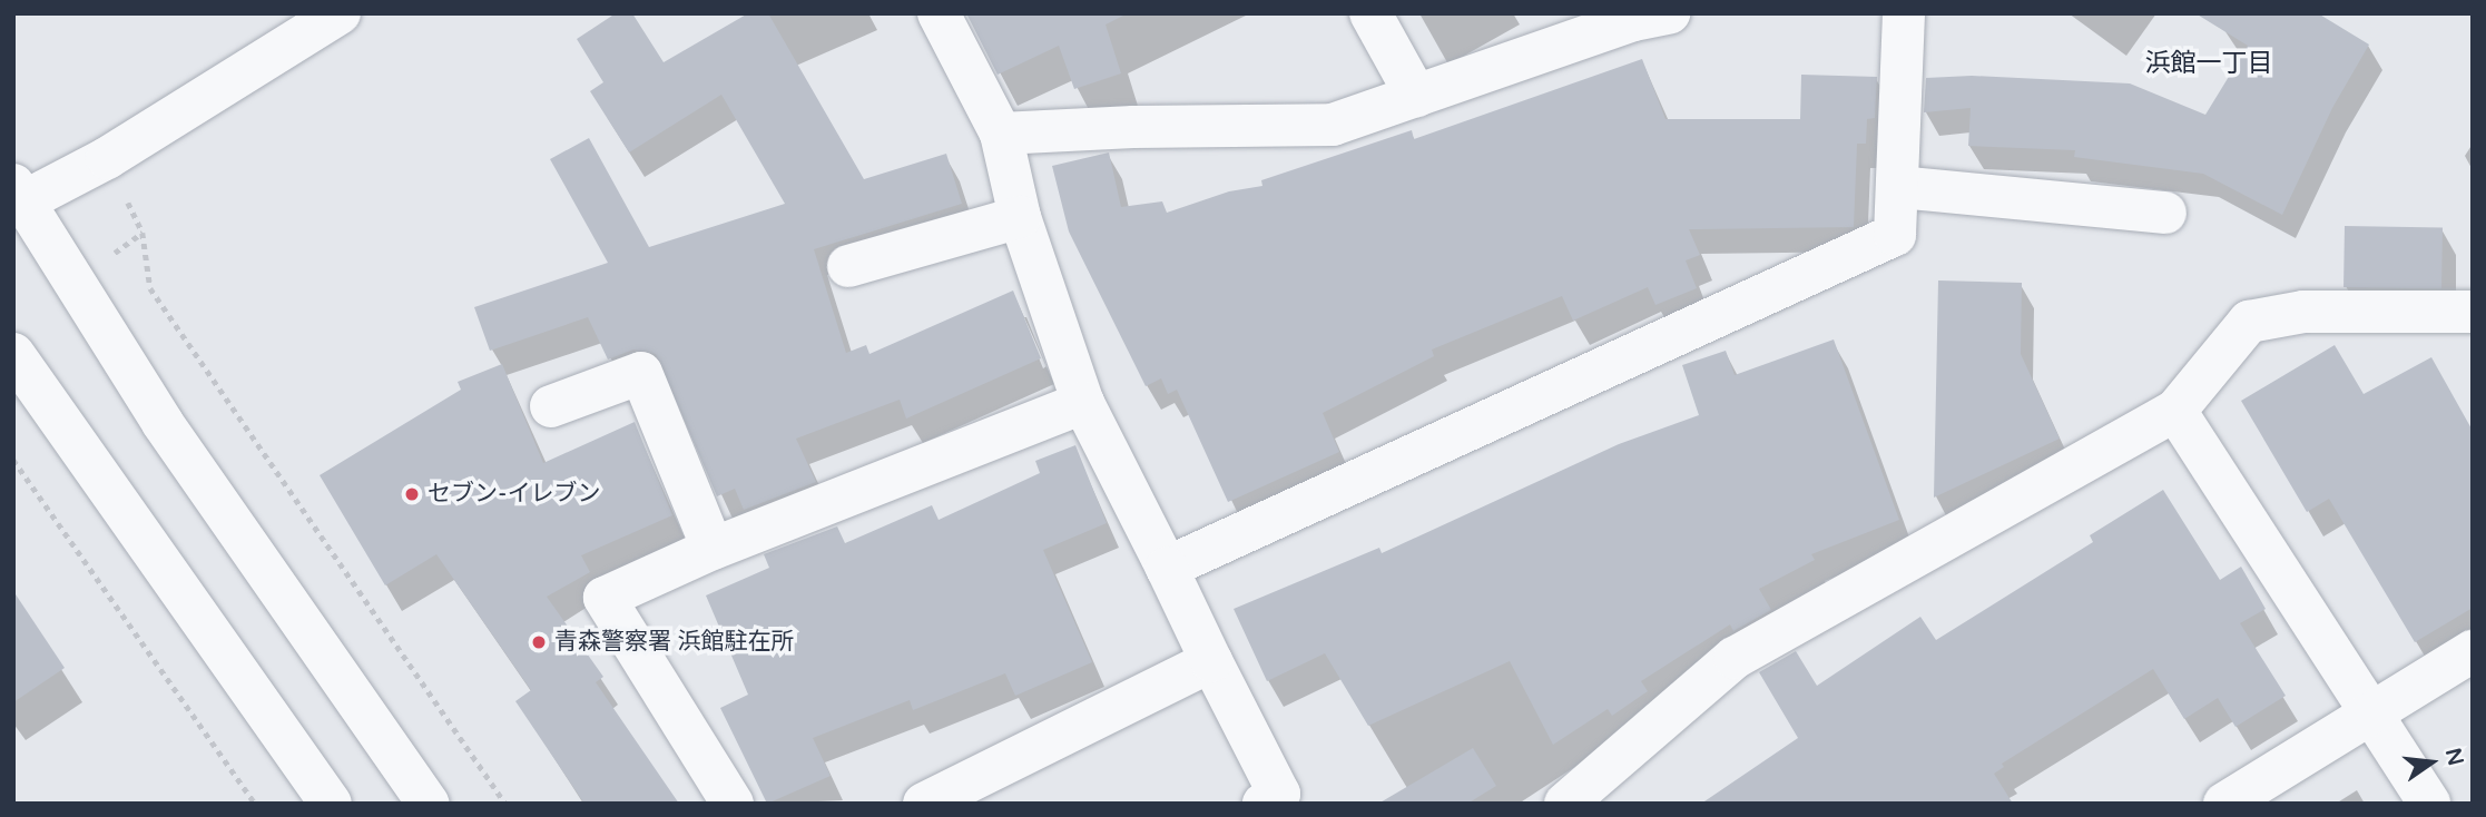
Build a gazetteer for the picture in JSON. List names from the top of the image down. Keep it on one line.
{"districts":["浜館一丁目"],"places":["セブン-イレブン","青森警察署 浜館駐在所"],"north":"right"}
